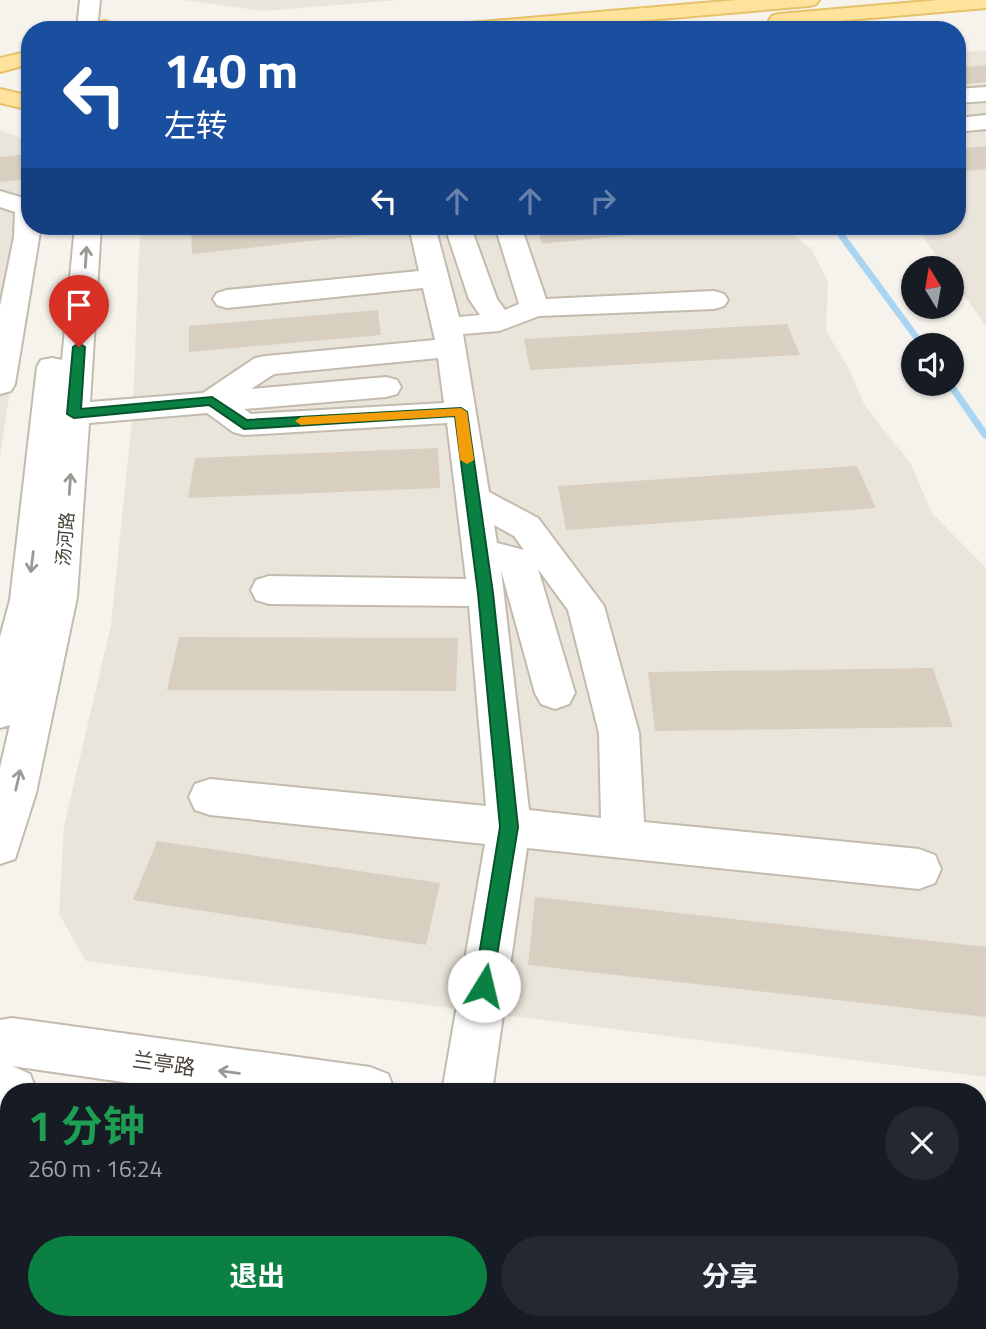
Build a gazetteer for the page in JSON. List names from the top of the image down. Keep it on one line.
{"streets":{"street":["汤河路","兰亭路"]},"north":"top","page":{"turn":["140 m","左转"],"heading":["1 分钟","260 m · 16:24"],"buttons":["退出","分享"]}}
